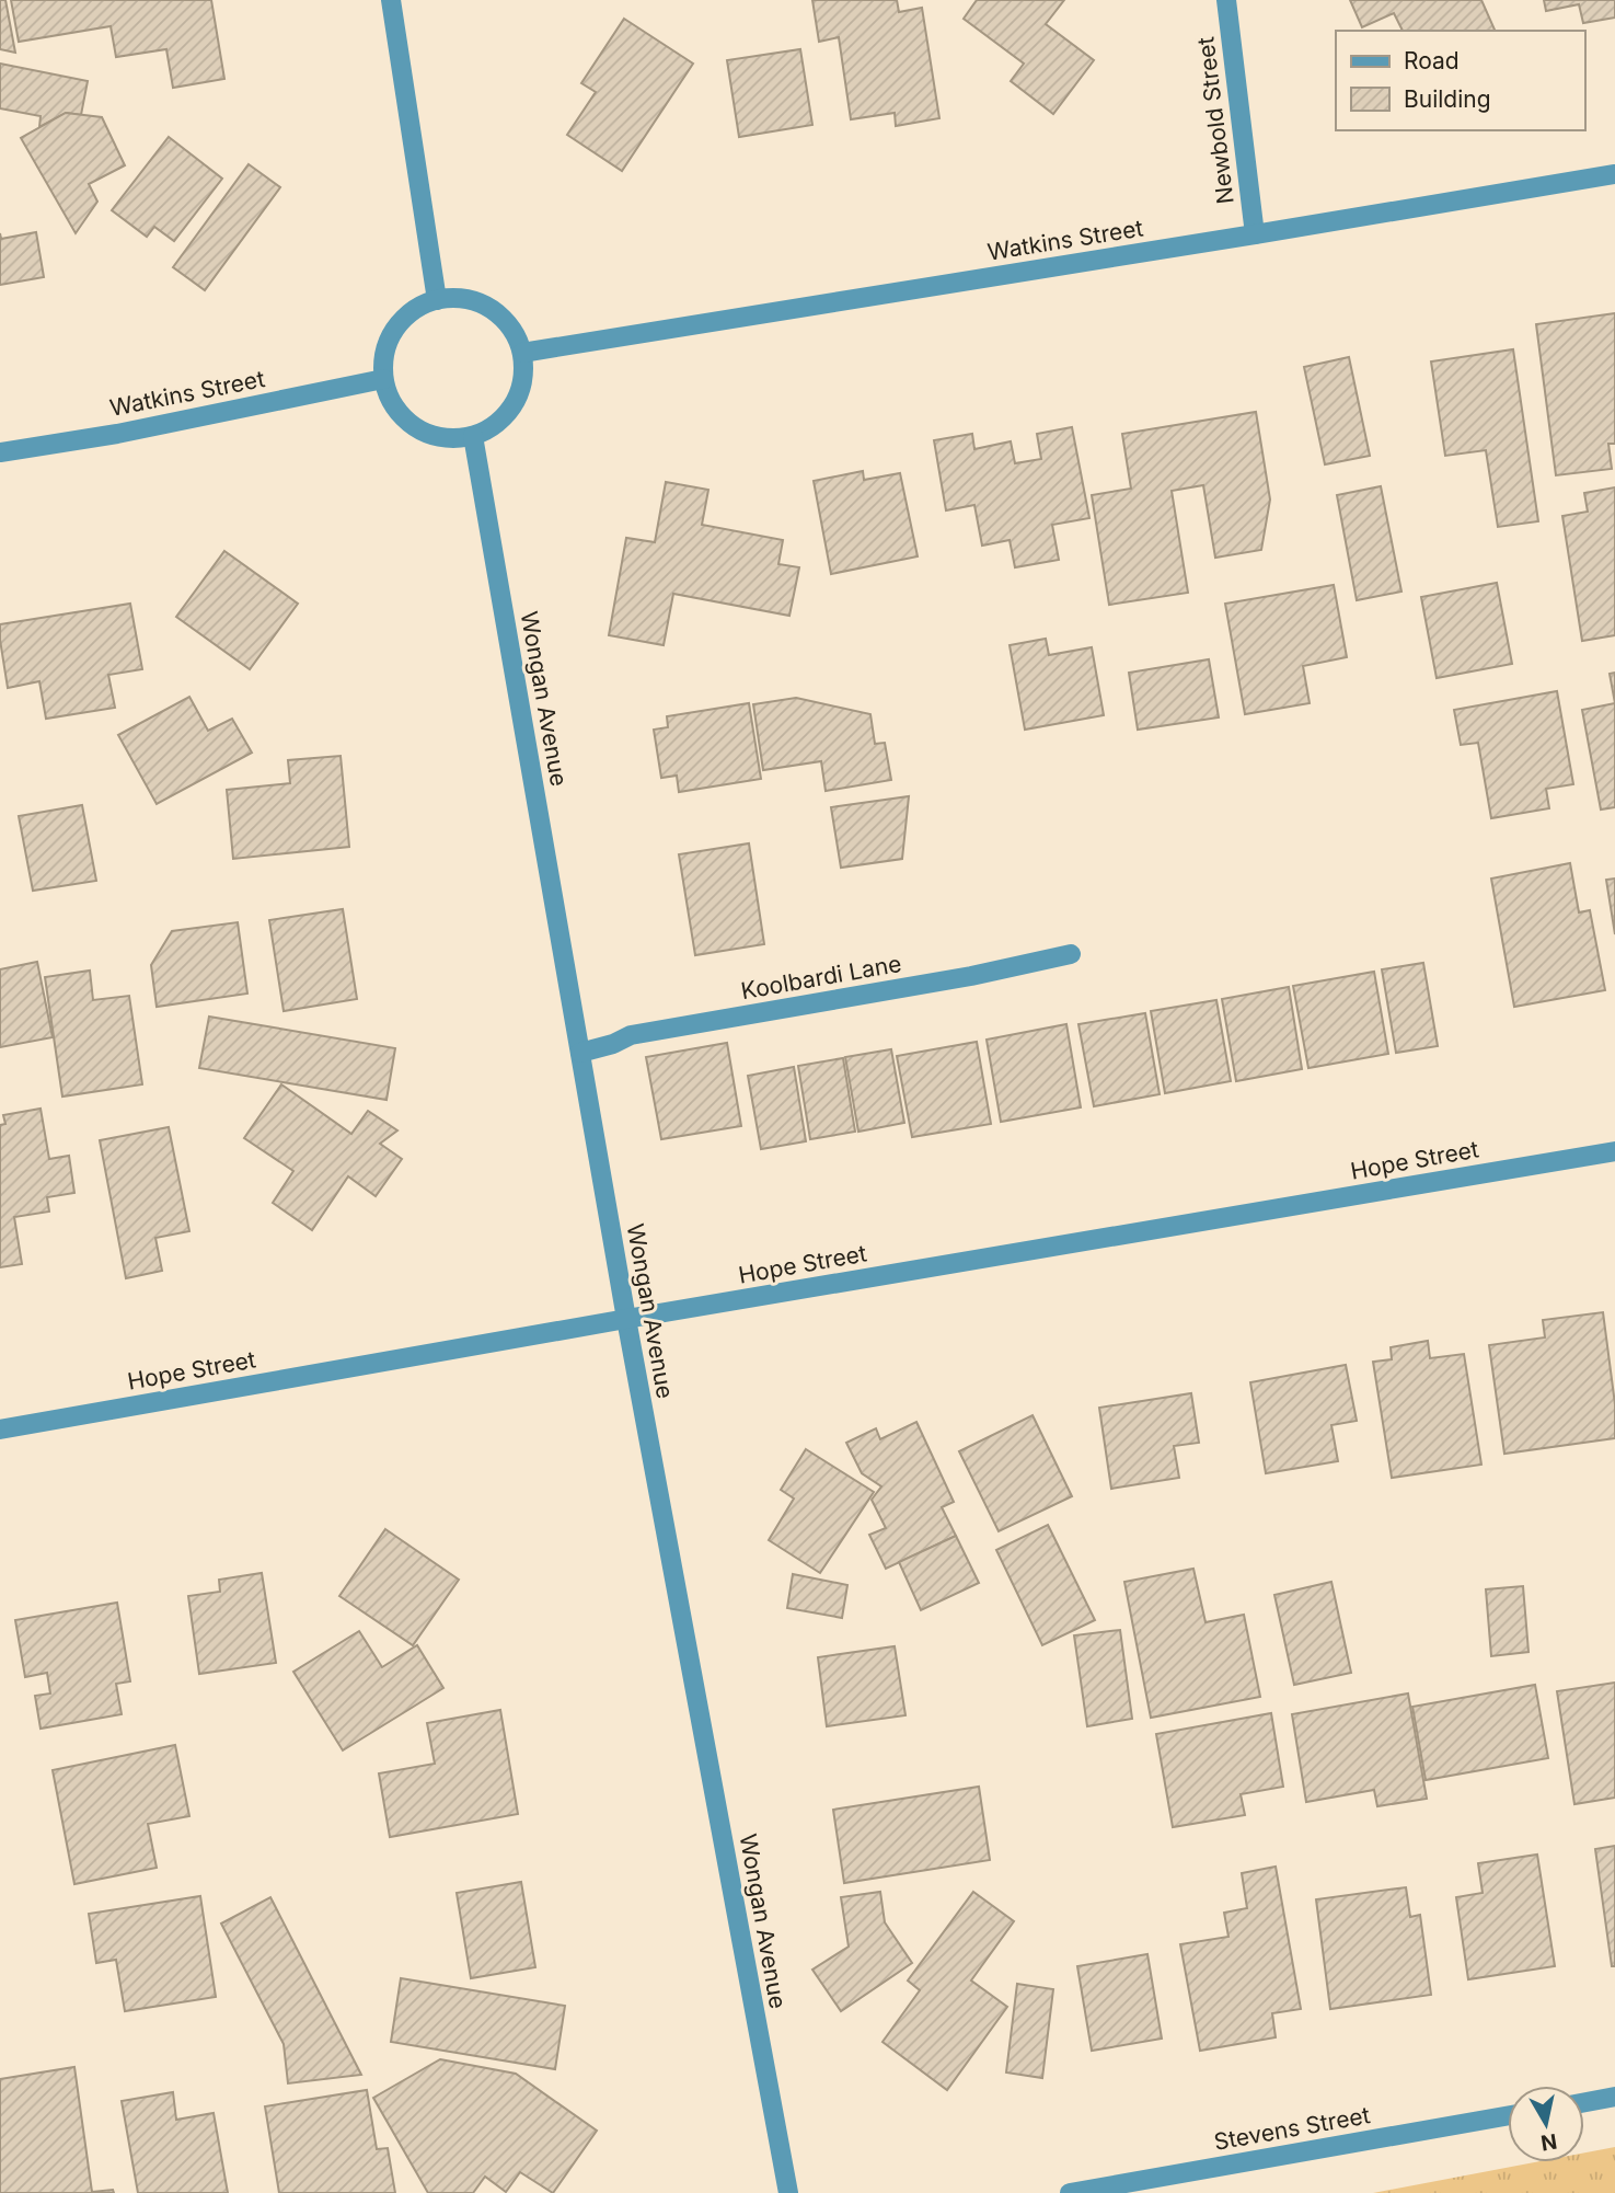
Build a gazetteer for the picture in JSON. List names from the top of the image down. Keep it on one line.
{"streets":{"street":["Newbold Street","Watkins Street","Wongan Avenue","Koolbardi Lane","Hope Street","Stevens Street"]},"crossings":[["Newbold Street","Watkins Street"],["Watkins Street","Wongan Avenue"],["Wongan Avenue","Koolbardi Lane"],["Wongan Avenue","Hope Street"]],"legend":["Road","Building"],"north":"bottom"}
